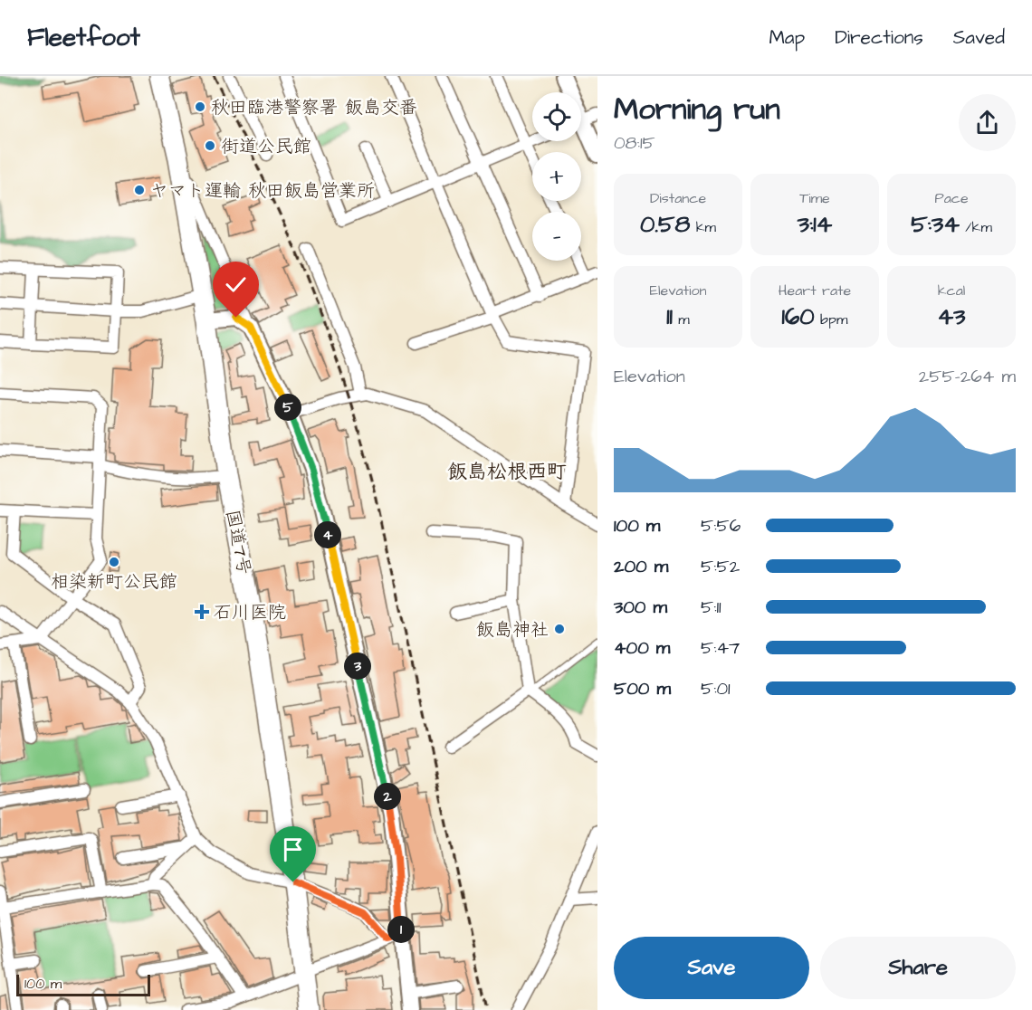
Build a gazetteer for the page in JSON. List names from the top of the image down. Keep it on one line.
{"streets":{"highway":["国道7号"]},"districts":["飯島松根西町"],"places":{"other":["秋田臨港警察署 飯島交番","街道公民館","ヤマト運輸 秋田飯島営業所","相染新町公民館","飯島神社"],"health":["石川医院"]},"scale_bar":"100 m","page":{"header":"Fleetfoot","nav":["Map","Directions","Saved"],"heading":["Morning run","08:15"],"map_buttons":["+","−"],"stats":[["Distance","0.58 km"],["Time","3:14"],["Pace","5:34 /km"],["Elevation","11 m"],["Heart rate","160 bpm"],["kcal","43"]],"chart":["Elevation","255–264 m"],"pins":["5","4","3","2","1"],"list":[{"name":"100 m","note":"5:56"},{"name":"200 m","note":"5:52"},{"name":"300 m","note":"5:11"},{"name":"400 m","note":"5:47"},{"name":"500 m","note":"5:01"}],"buttons":["Save","Share"],"scale":"100 m"}}
